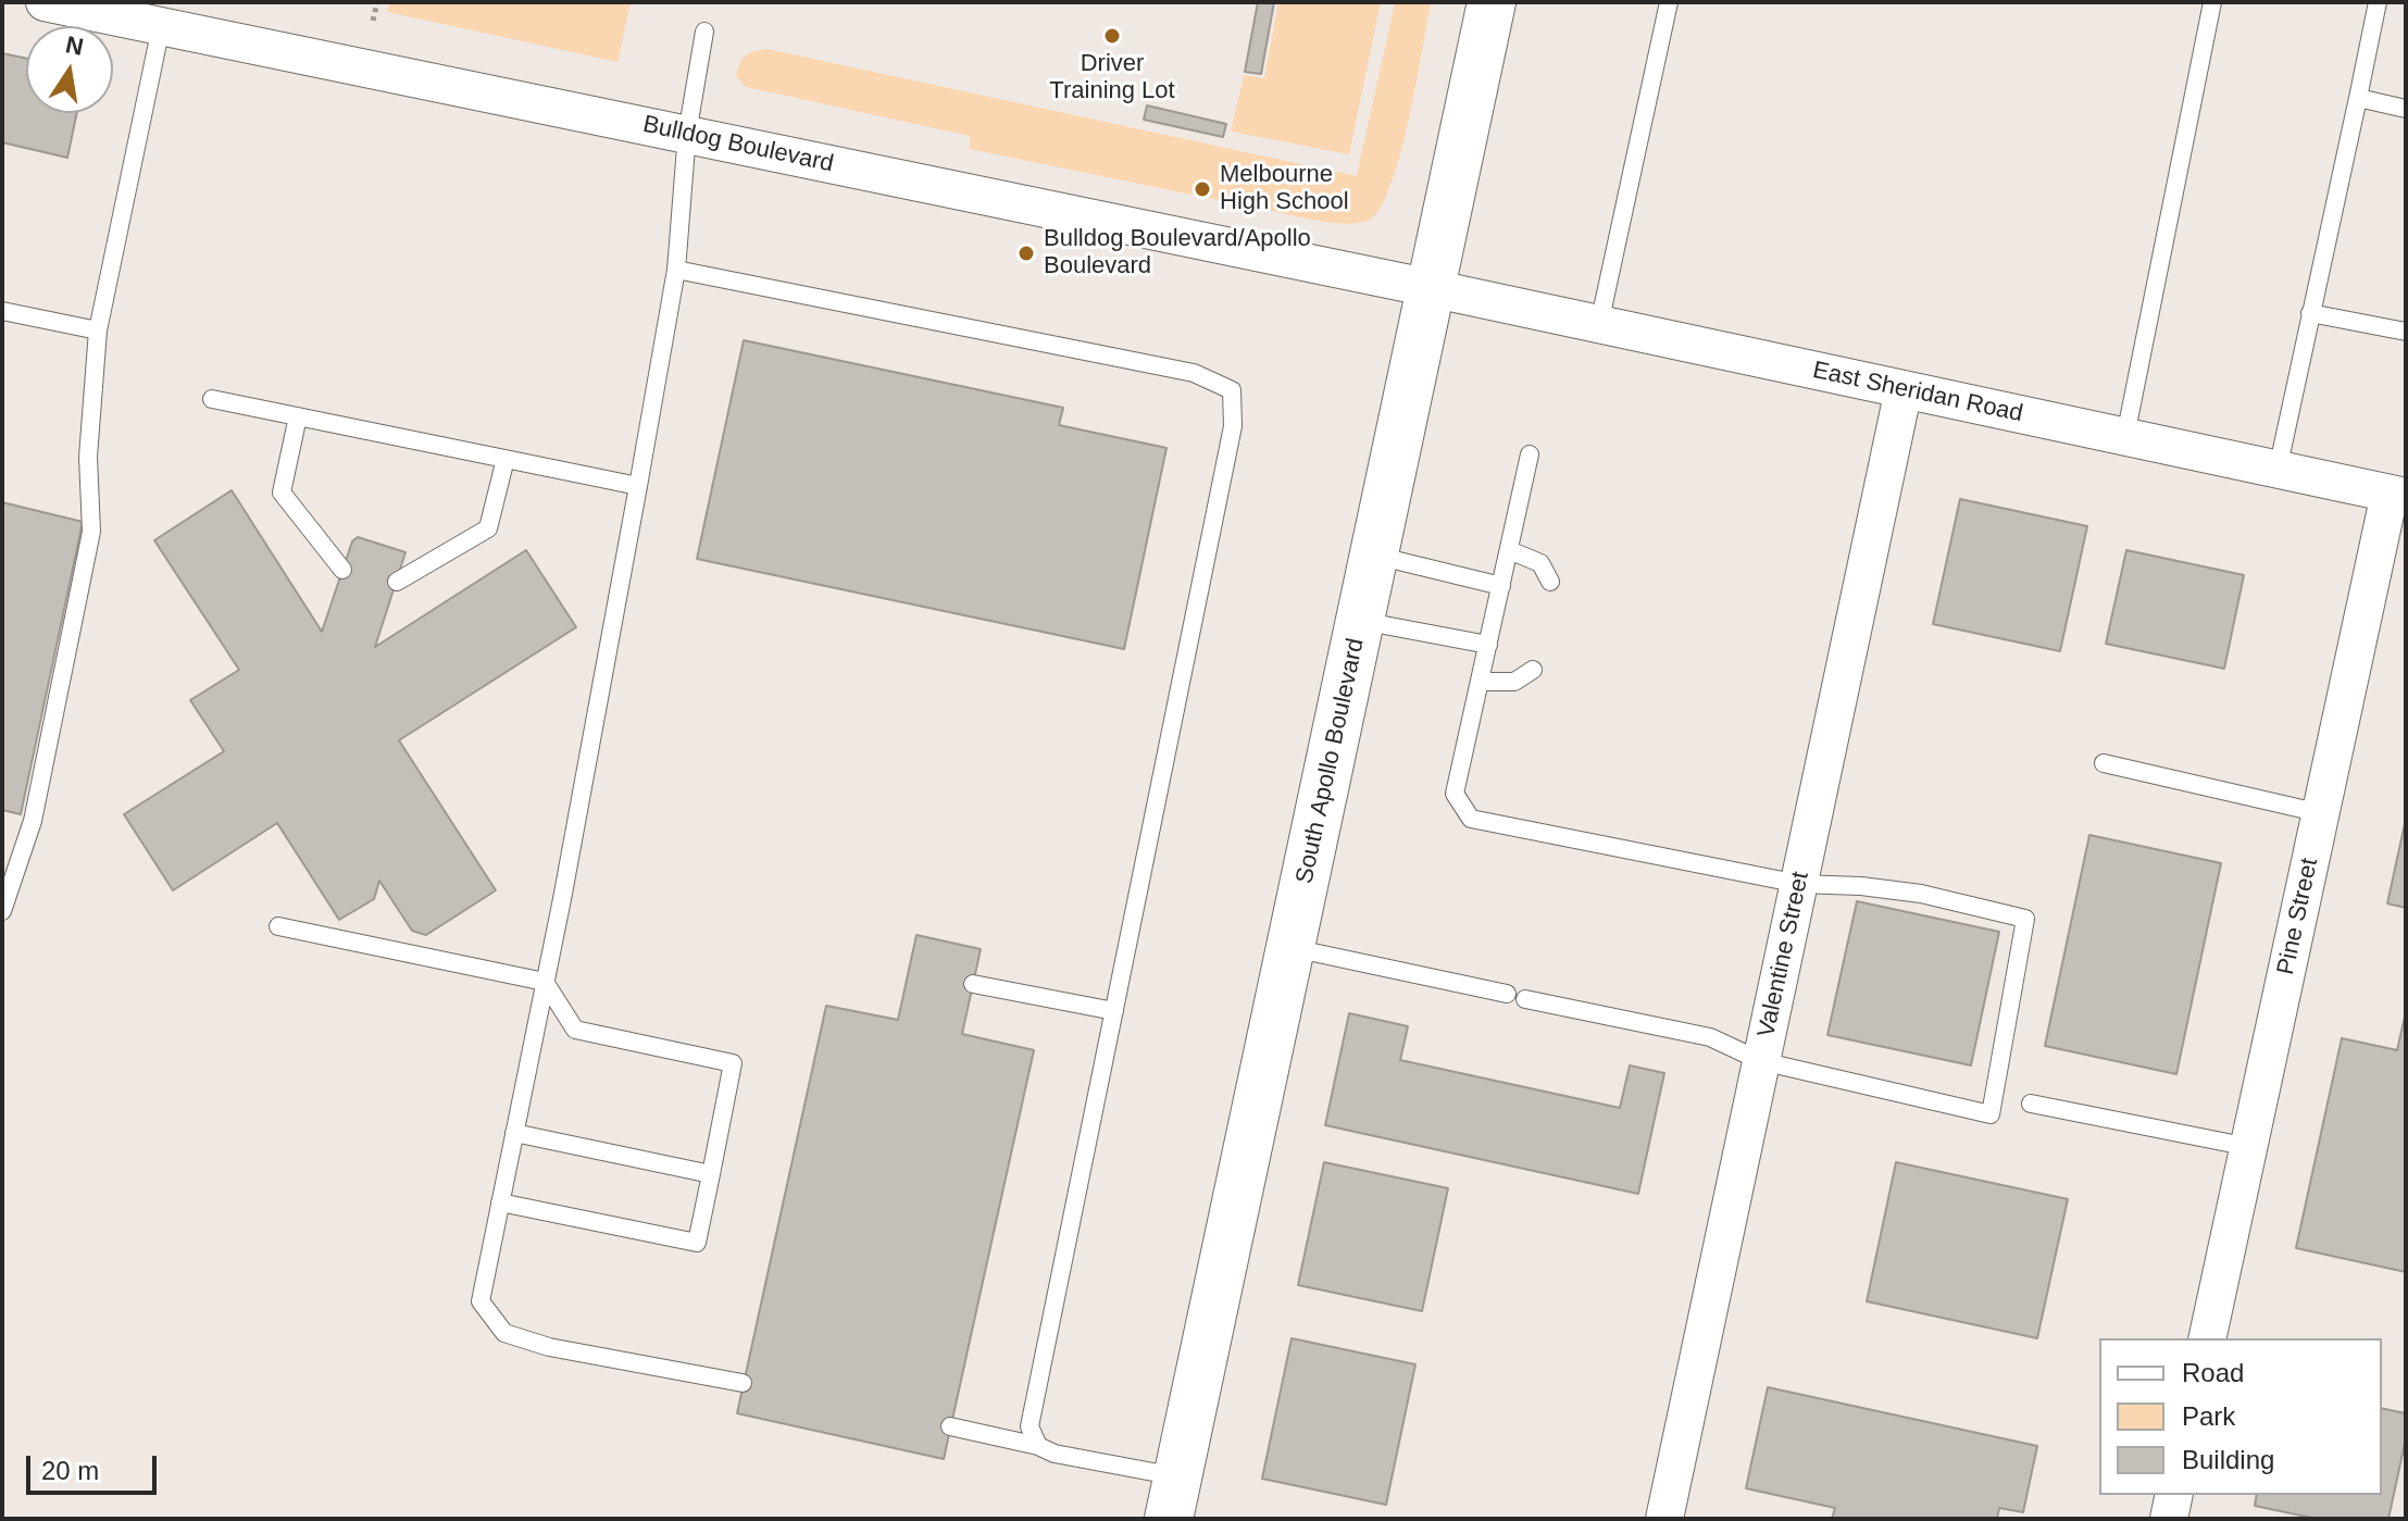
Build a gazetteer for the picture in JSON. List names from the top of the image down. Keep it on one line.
{"streets":{"street":["Bulldog Boulevard","East Sheridan Road","South Apollo Boulevard","Pine Street","Valentine Street"]},"crossings":[["Bulldog Boulevard","East Sheridan Road"],["Bulldog Boulevard","South Apollo Boulevard"],["East Sheridan Road","South Apollo Boulevard"],["East Sheridan Road","Pine Street"],["East Sheridan Road","Valentine Street"]],"places":["Driver Training Lot","Melbourne High School","Bulldog Boulevard/Apollo Boulevard"],"legend":["Road","Park","Building"],"scale_bar":"20 m","north":"top"}
